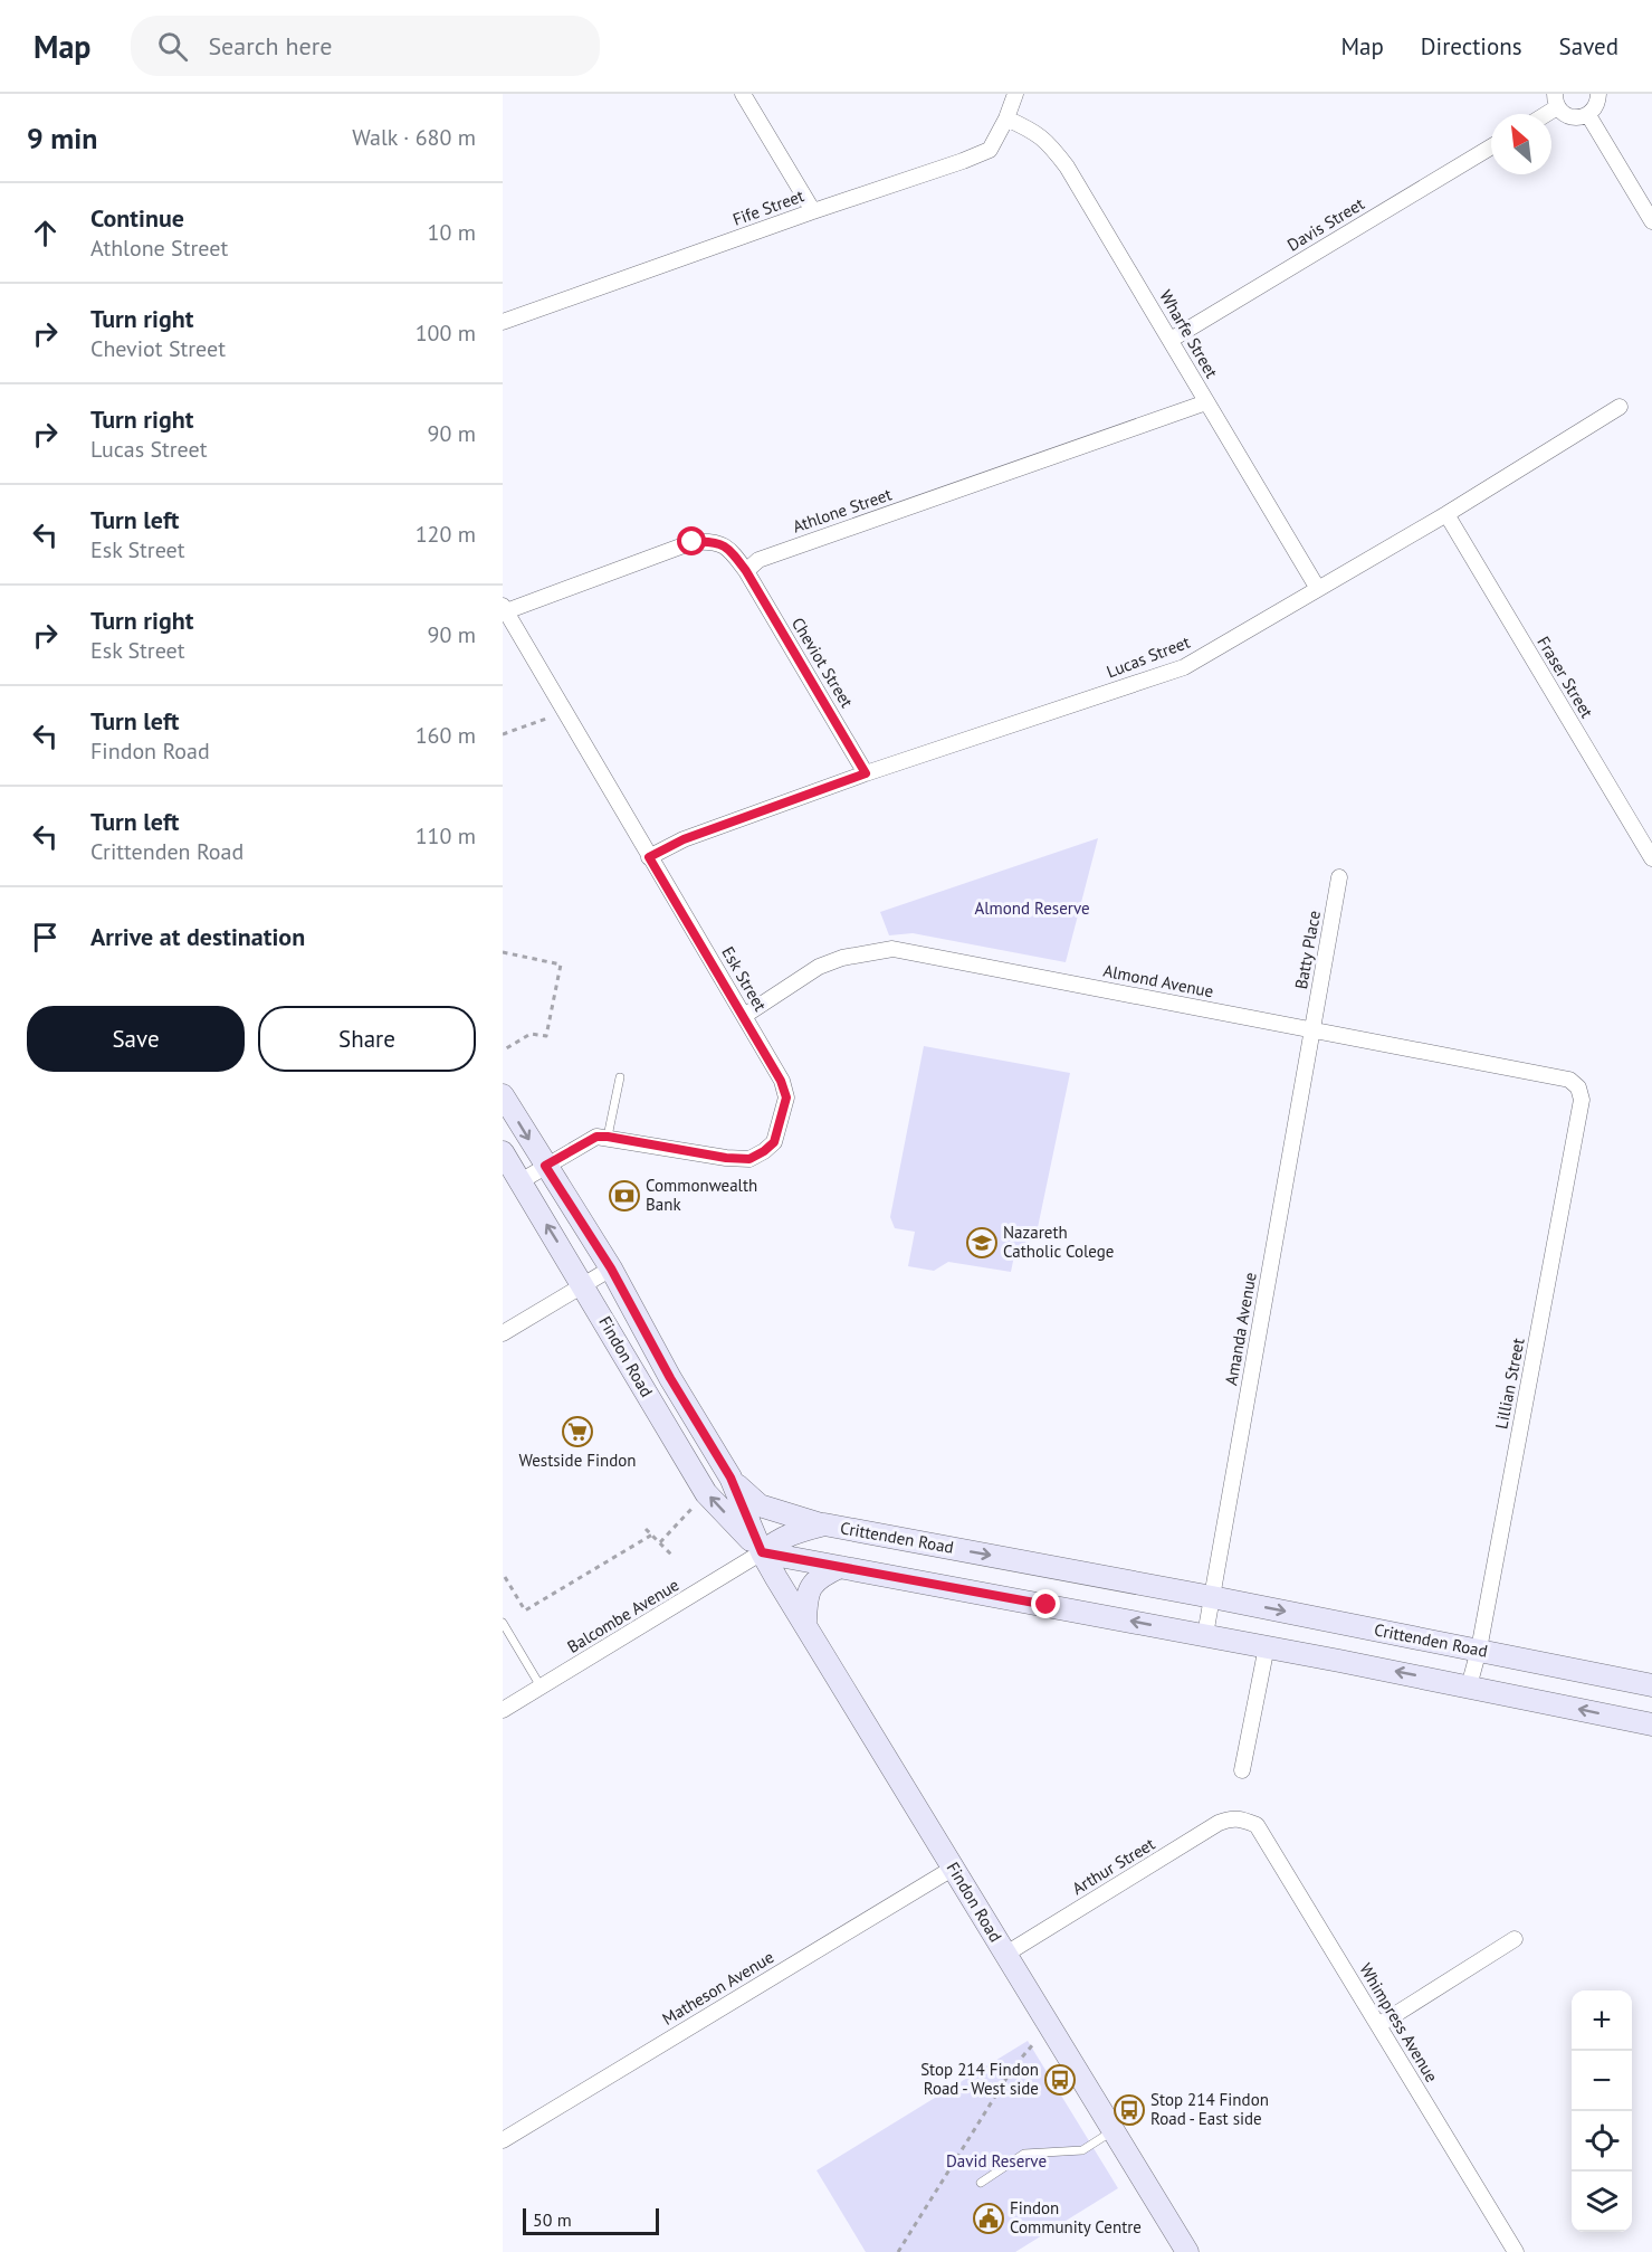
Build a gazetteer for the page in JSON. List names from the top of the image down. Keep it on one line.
{"streets":{"main road":["Findon Road","Crittenden Road"],"street":["Fife Street","Davis Street","Wharfe Street","Athlone Street","Lucas Street","Cheviot Street","Fraser Street","Batty Place","Esk Street","Almond Avenue","Amanda Avenue","Lillian Street","Balcombe Avenue","Arthur Street","Matheson Avenue","Whimpress Avenue"]},"crossings":[["Fife Street","Wharfe Street"],["Davis Street","Wharfe Street"],["Wharfe Street","Athlone Street"],["Wharfe Street","Lucas Street"],["Athlone Street","Cheviot Street"],["Lucas Street","Cheviot Street"],["Lucas Street","Fraser Street"],["Lucas Street","Esk Street"],["Batty Place","Almond Avenue"],["Batty Place","Amanda Avenue"],["Esk Street","Almond Avenue"],["Esk Street","Findon Road"],["Almond Avenue","Amanda Avenue"],["Almond Avenue","Lillian Street"],["Amanda Avenue","Crittenden Road"],["Findon Road","Crittenden Road"],["Findon Road","Balcombe Avenue"],["Findon Road","Arthur Street"],["Findon Road","Matheson Avenue"],["Lillian Street","Crittenden Road"],["Crittenden Road","Balcombe Avenue"],["Arthur Street","Whimpress Avenue"]],"parks":["Almond Reserve","David Reserve"],"places":{"bank":["Commonwealth Bank"],"school or university":["Nazareth Catholic Colege"],"supermarket":["Westside Findon"],"bus stop":["Stop 214 Findon Road - West side","Stop 214 Findon Road - East side"],"public building":["Findon Community Centre"]},"scale_bar":"50 m","north":"top left","page":{"header":"Map","search":"Search here","nav":["Map","Directions","Saved"],"heading":["9 min","Walk · 680 m"],"list":[["Continue","Athlone Street","10 m"],["Turn right","Cheviot Street","100 m"],["Turn right","Lucas Street","90 m"],["Turn left","Esk Street","120 m"],["Turn right","Esk Street","90 m"],["Turn left","Findon Road","160 m"],["Turn left","Crittenden Road","110 m"],"Arrive at destination"],"buttons":["Save","Share"],"map_buttons":["+","−"],"scale":"50 m"}}
